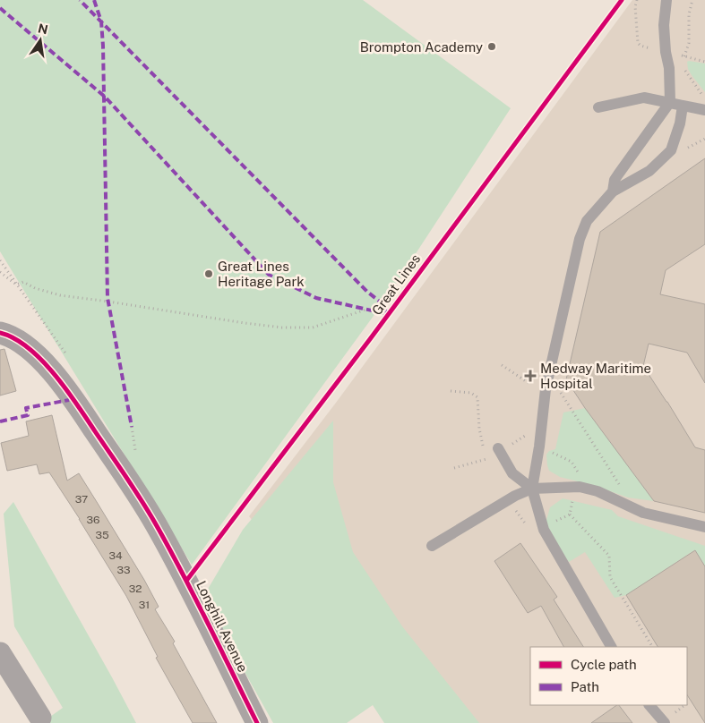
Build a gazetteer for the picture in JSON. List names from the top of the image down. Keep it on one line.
{"streets":{"street":["Longhill Avenue"],"cycle path":["Great Lines"]},"places":{"other":["Brompton Academy","Great Lines Heritage Park"],"health":["Medway Maritime Hospital"]},"house_numbers":["37","36","35","34","33","32","31"],"legend":["Cycle path","Path"],"north":"top"}
